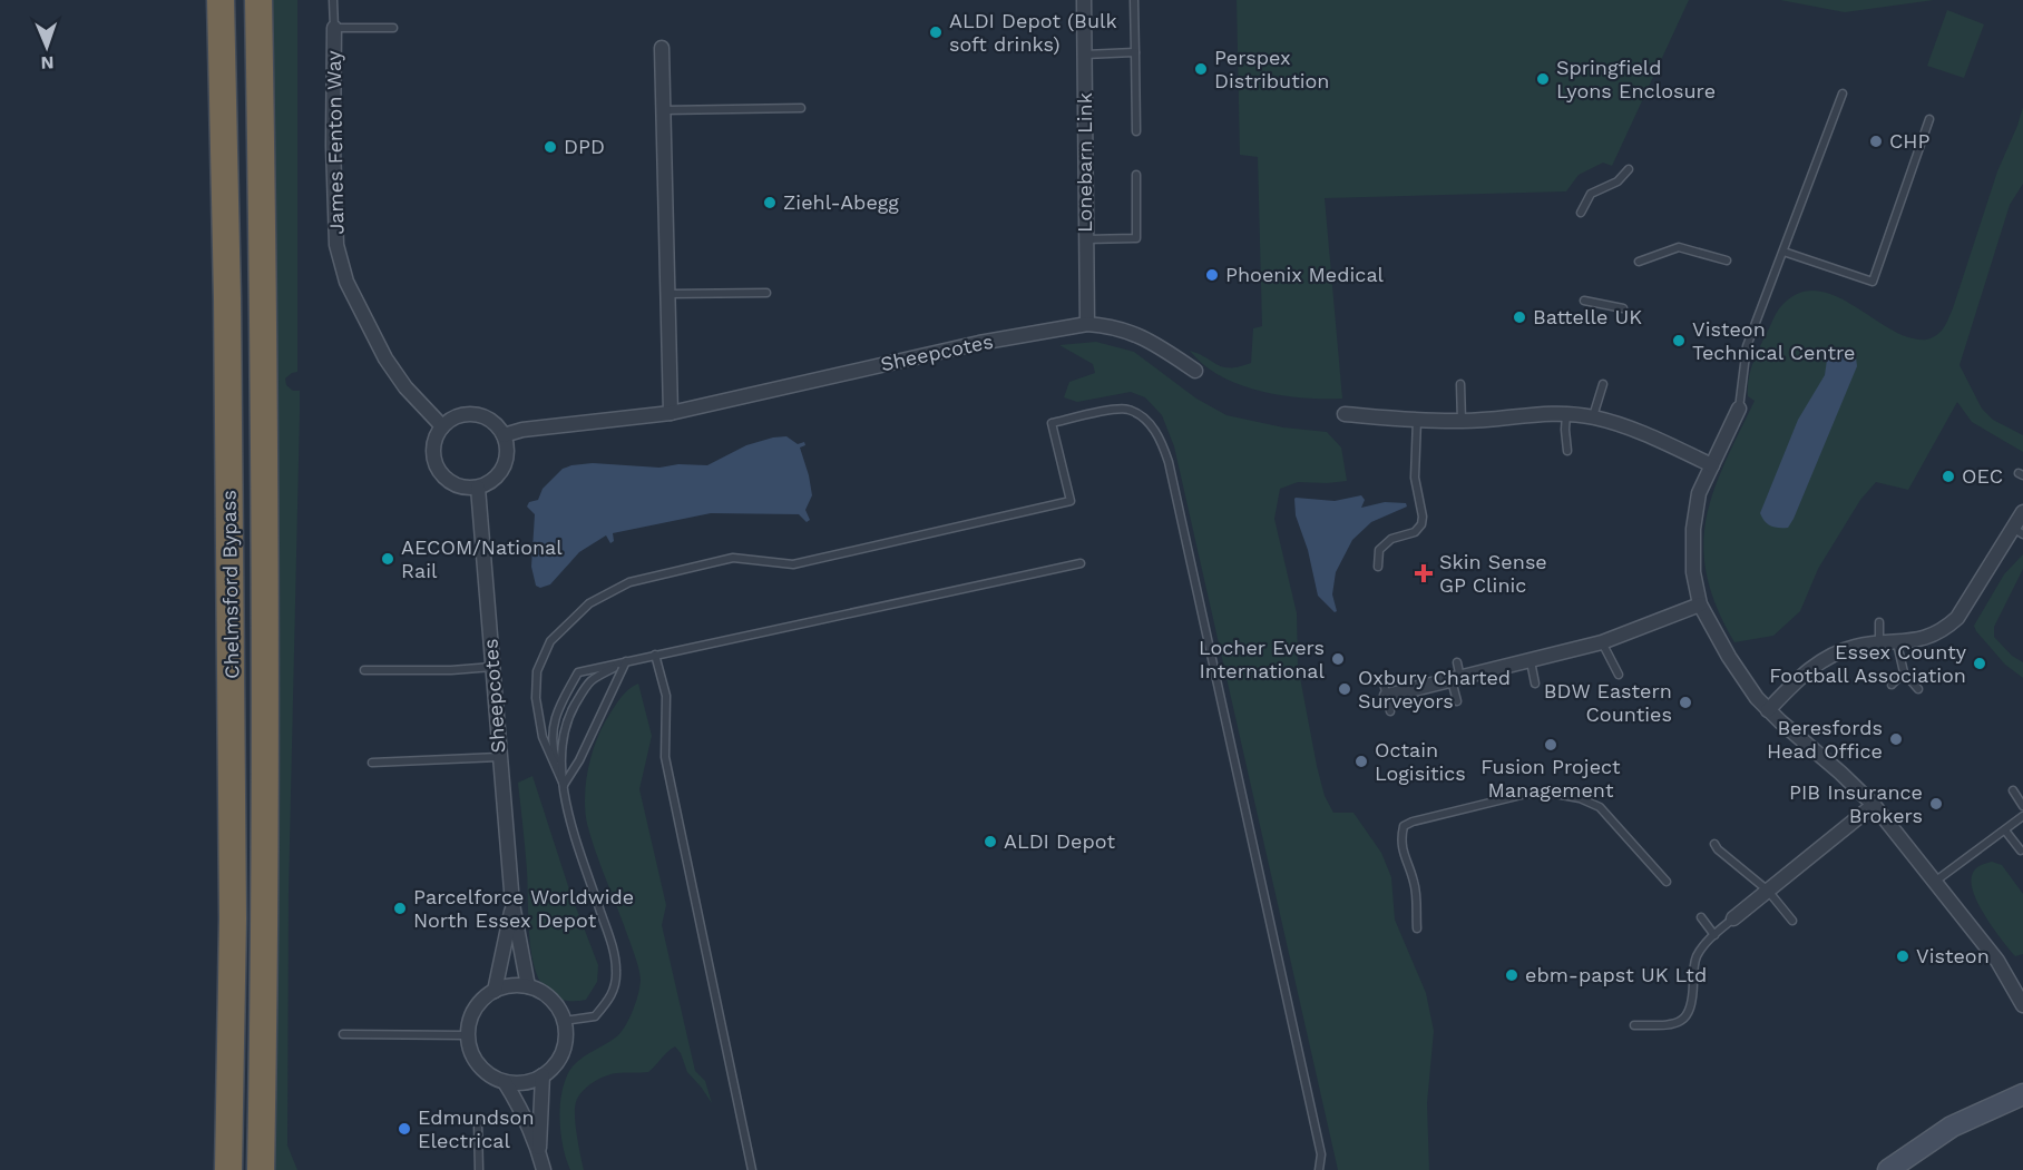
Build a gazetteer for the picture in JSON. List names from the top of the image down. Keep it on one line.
{"streets":{"highway":["Chelmsford Bypass"],"street":["James Fenton Way","Lonebarn Link","Sheepcotes"]},"crossings":[["James Fenton Way","Sheepcotes"],["Lonebarn Link","Sheepcotes"]],"places":{"other":["ALDI Depot (Bulk soft drinks)","Perspex Distribution","Springfield Lyons Enclosure","CHP","DPD","Ziehl-Abegg","Phoenix Medical","Battelle UK","Visteon Technical Centre","OEC","AECOM/National Rail","Locher Evers International","Essex County Football Association","Oxbury Charted Surveyors","BDW Eastern Counties","Beresfords Head Office","Fusion Project Management","Octain Logisitics","PIB Insurance Brokers","ALDI Depot","Parcelforce Worldwide North Essex Depot","Visteon","ebm-papst UK Ltd","Edmundson Electrical"],"health":["Skin Sense GP Clinic"]},"north":"bottom"}
